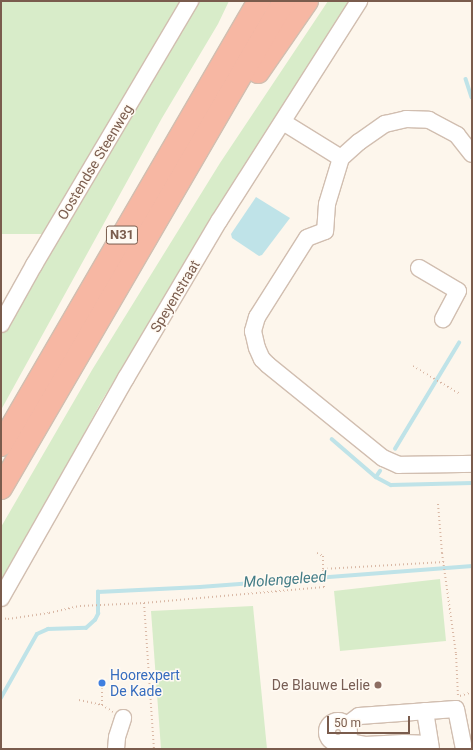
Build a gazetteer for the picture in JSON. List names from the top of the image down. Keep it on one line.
{"streets":{"highway":["N31"],"street":["Oostendse Steenweg","Speyenstraat"]},"water":["Molengeleed"],"places":["Hoorexpert De Kade","De Blauwe Lelie"],"scale_bar":"50 m"}
